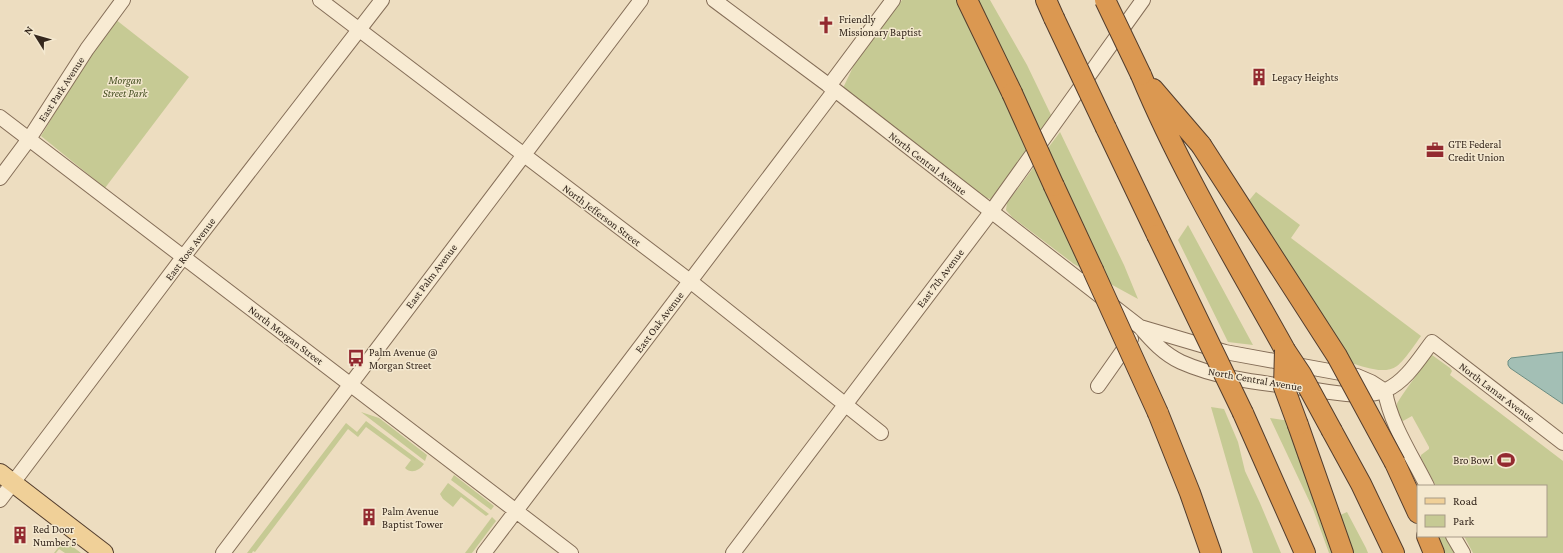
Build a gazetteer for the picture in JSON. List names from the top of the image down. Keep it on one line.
{"streets":{"street":["East Park Avenue","North Central Avenue","North Jefferson Street","East Ross Avenue","East Palm Avenue","East 7th Avenue","East Oak Avenue","North Morgan Street","North Lamar Avenue"]},"crossings":[["East Park Avenue","North Morgan Street"],["North Central Avenue","East 7th Avenue"],["North Central Avenue","East Oak Avenue"],["North Central Avenue","North Lamar Avenue"],["North Jefferson Street","East Ross Avenue"],["North Jefferson Street","East Palm Avenue"],["North Jefferson Street","East 7th Avenue"],["North Jefferson Street","East Oak Avenue"],["East Ross Avenue","North Morgan Street"],["East Palm Avenue","North Morgan Street"],["East Oak Avenue","North Morgan Street"]],"parks":["Morgan Street Park"],"places":{"church":["Friendly Missionary Baptist"],"building":["Legacy Heights","Palm Avenue Baptist Tower","Red Door Number 5"],"office":["GTE Federal Credit Union"],"bus stop":["Palm Avenue @ Morgan Street"],"sports":["Bro Bowl"]},"legend":["Road","Park"],"north":"top left"}
